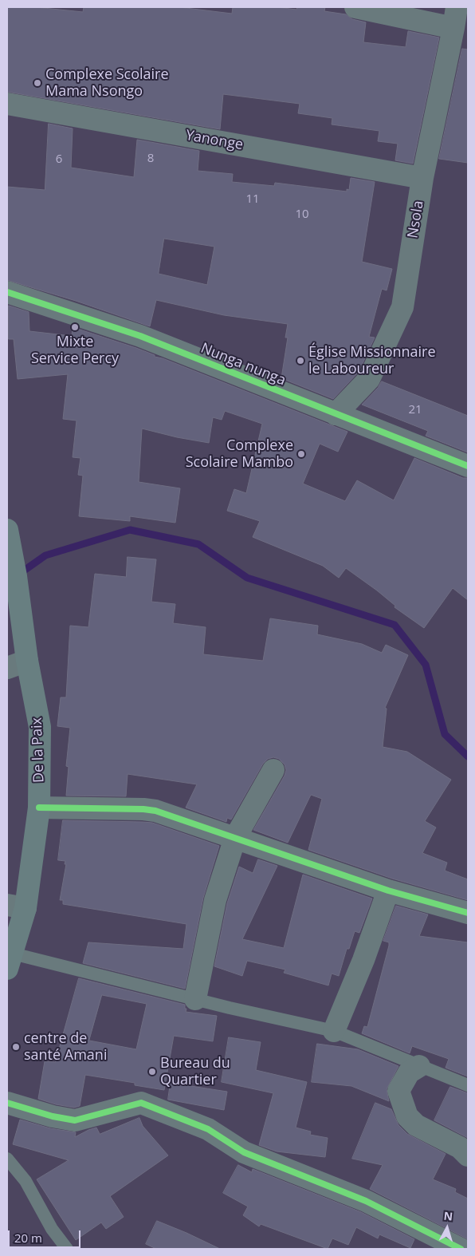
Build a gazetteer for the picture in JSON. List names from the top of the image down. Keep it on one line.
{"streets":{"street":["Yanonge","Nsola","Nunga nunga","De la Paix"]},"crossings":[["Yanonge","Nsola"],["Nsola","Nunga nunga"]],"places":["Complexe Scolaire Mama Nsongo","Mixte Service Percy","Église Missionnaire le Laboureur","Complexe Scolaire Mambo","centre de santé Amani","Bureau du Quartier"],"house_numbers":["8","6","11","10","21"],"scale_bar":"20 m","north":"top"}
